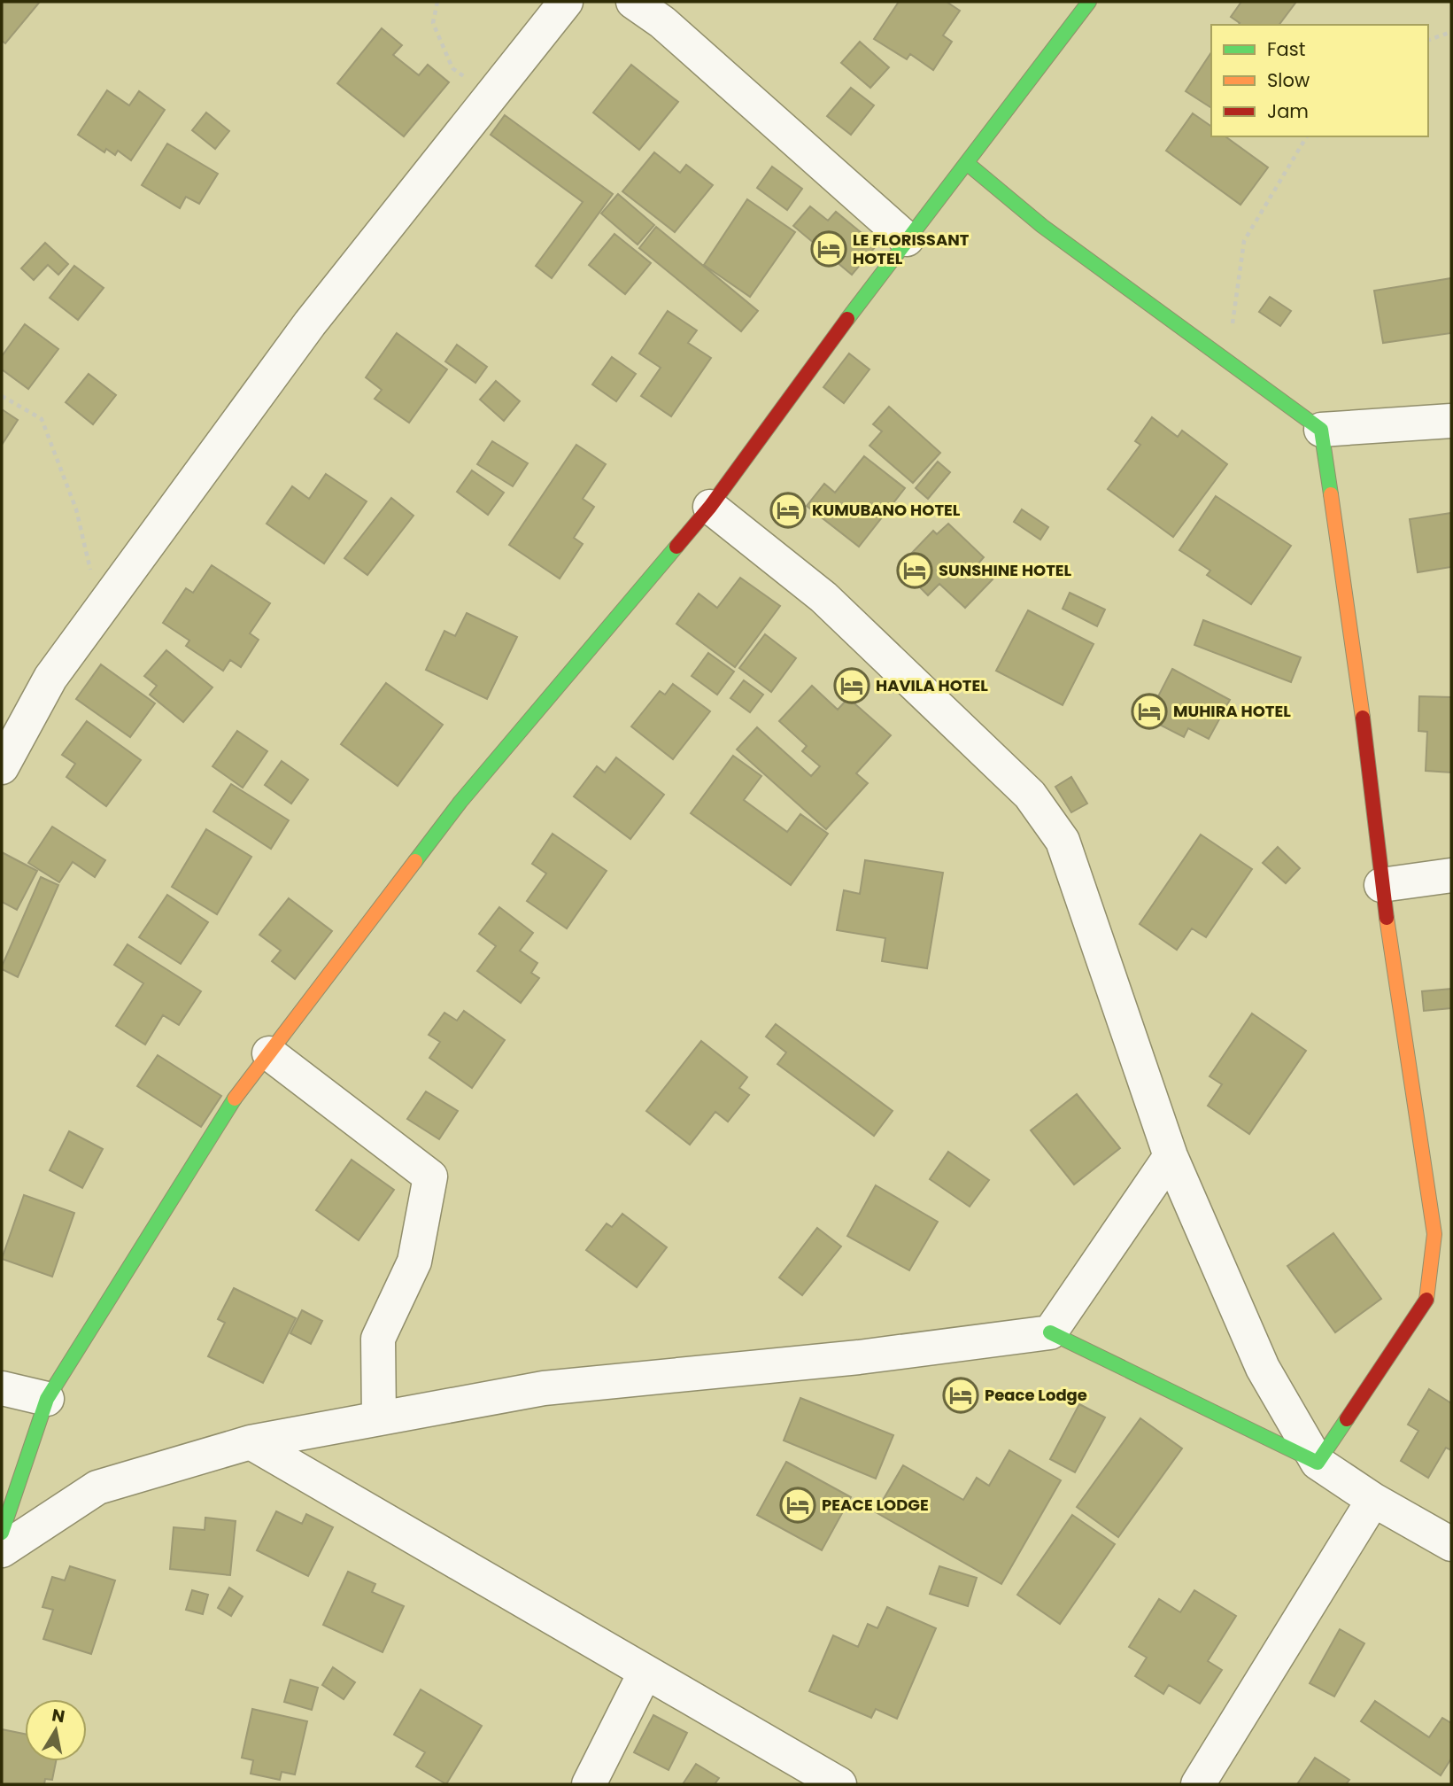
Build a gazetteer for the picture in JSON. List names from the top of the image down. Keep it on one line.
{"places":{"hotel":["LE FLORISSANT HOTEL","KUMUBANO HOTEL","SUNSHINE HOTEL","HAVILA HOTEL","MUHIRA HOTEL","Peace Lodge","PEACE LODGE"]},"legend":["Fast","Slow","Jam"],"north":"top"}
